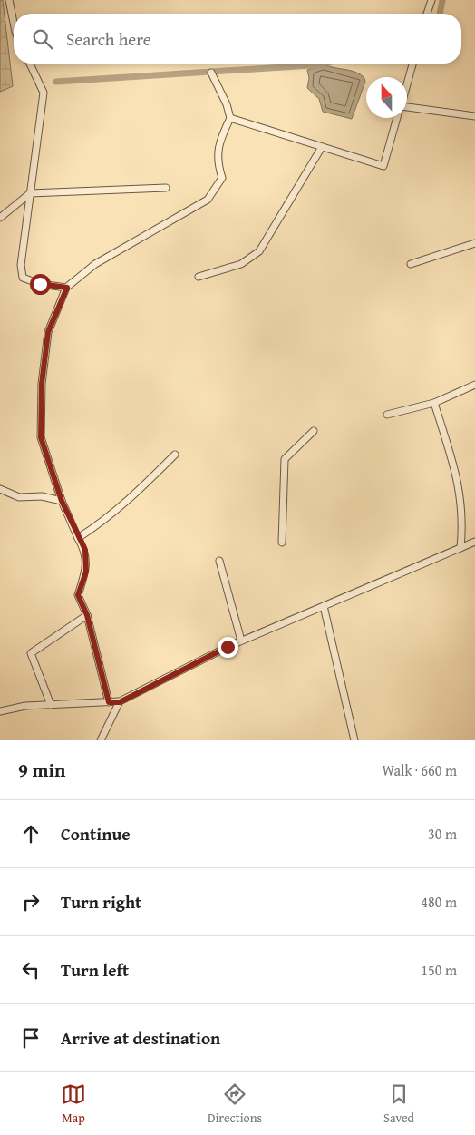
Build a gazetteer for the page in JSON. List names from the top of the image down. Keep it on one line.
{"north":"top","page":{"search":"Search here","heading":["9 min","Walk · 660 m"],"list":[["Continue","30 m"],["Turn right","480 m"],["Turn left","150 m"],"Arrive at destination"],"nav":["Map","Directions","Saved"]}}
